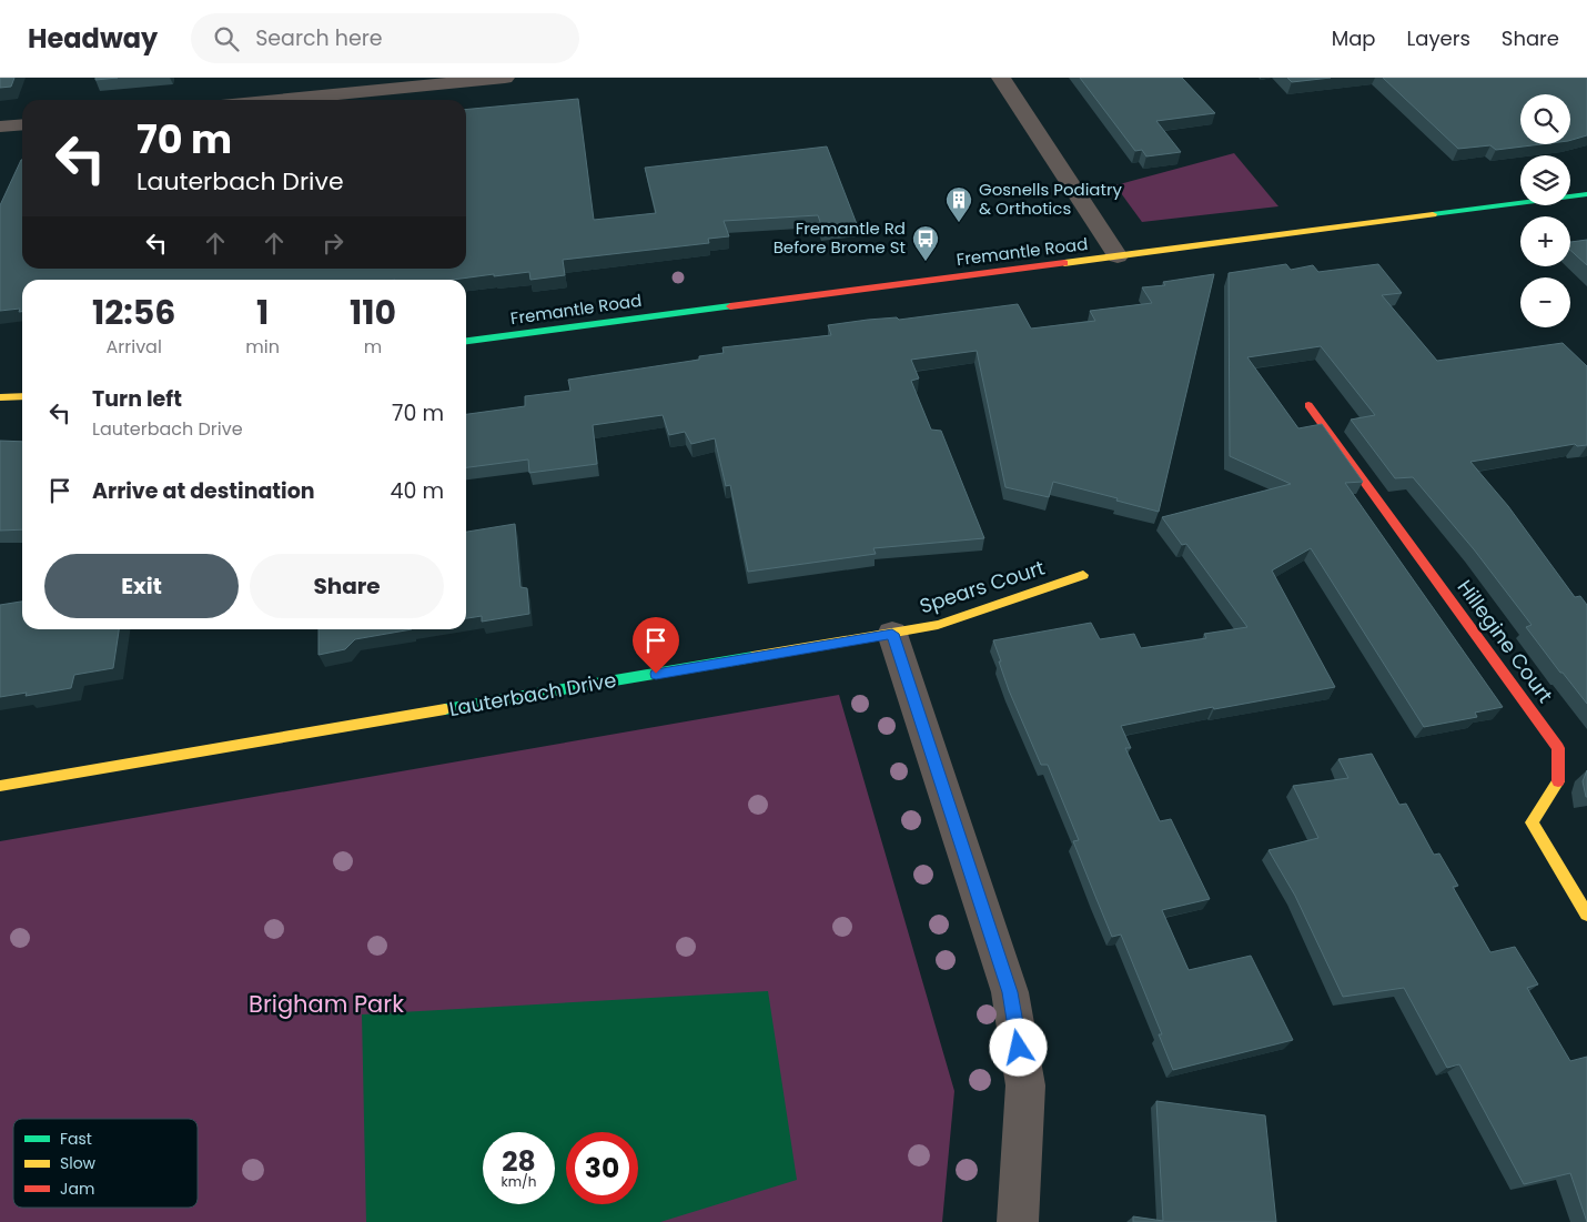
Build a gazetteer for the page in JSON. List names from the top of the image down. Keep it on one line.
{"streets":{"street":["Fremantle Road","Spears Court","Hillegine Court","Lauterbach Drive"]},"crossings":[["Spears Court","Lauterbach Drive"]],"parks":["Brigham Park"],"places":{"building":["Gosnells Podiatry & Orthotics"],"bus stop":["Fremantle Rd Before Brome St"]},"legend":["Fast","Slow","Jam"],"page":{"header":"Headway","search":"Search here","nav":["Map","Layers","Share"],"map_buttons":["+","−"],"turn":["70 m","Lauterbach Drive"],"eta":["12:56","Arrival","1","min","110","m"],"list":[{"name":"Turn left","note":"Lauterbach Drive","value":"70 m"},{"name":"Arrive at destination","value":"40 m"}],"buttons":["Exit","Share"],"speed":"28 km/h","limit":"30"}}
